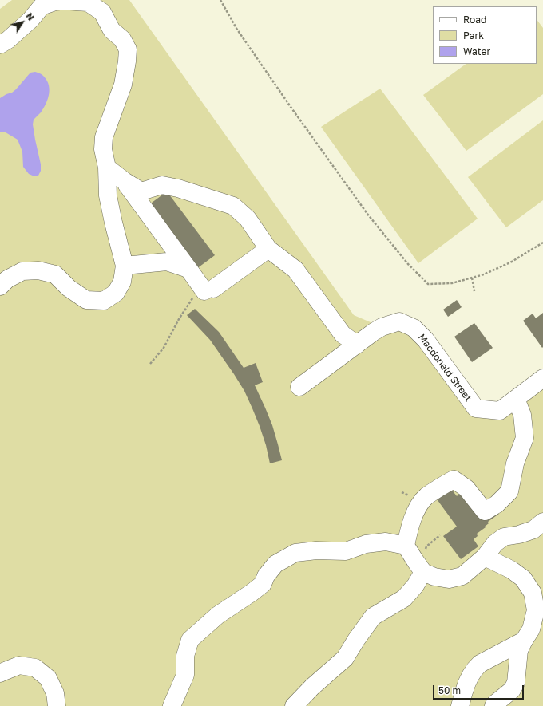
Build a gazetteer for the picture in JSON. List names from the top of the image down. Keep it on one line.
{"streets":{"street":["Macdonald Street"]},"legend":["Road","Park","Water"],"scale_bar":"50 m","north":"top right"}
